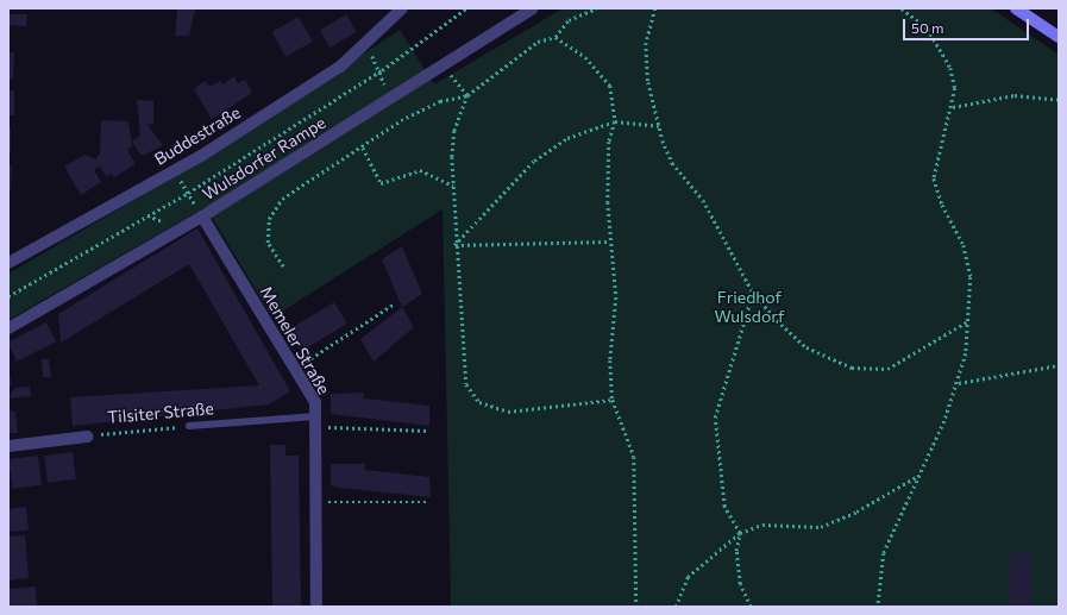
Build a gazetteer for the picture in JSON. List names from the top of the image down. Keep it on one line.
{"streets":{"street":["Buddestraße","Wulsdorfer Rampe","Memeler Straße","Tilsiter Straße"]},"crossings":[["Wulsdorfer Rampe","Memeler Straße"],["Memeler Straße","Tilsiter Straße"]],"parks":["Friedhof Wulsdorf"],"scale_bar":"50 m"}
